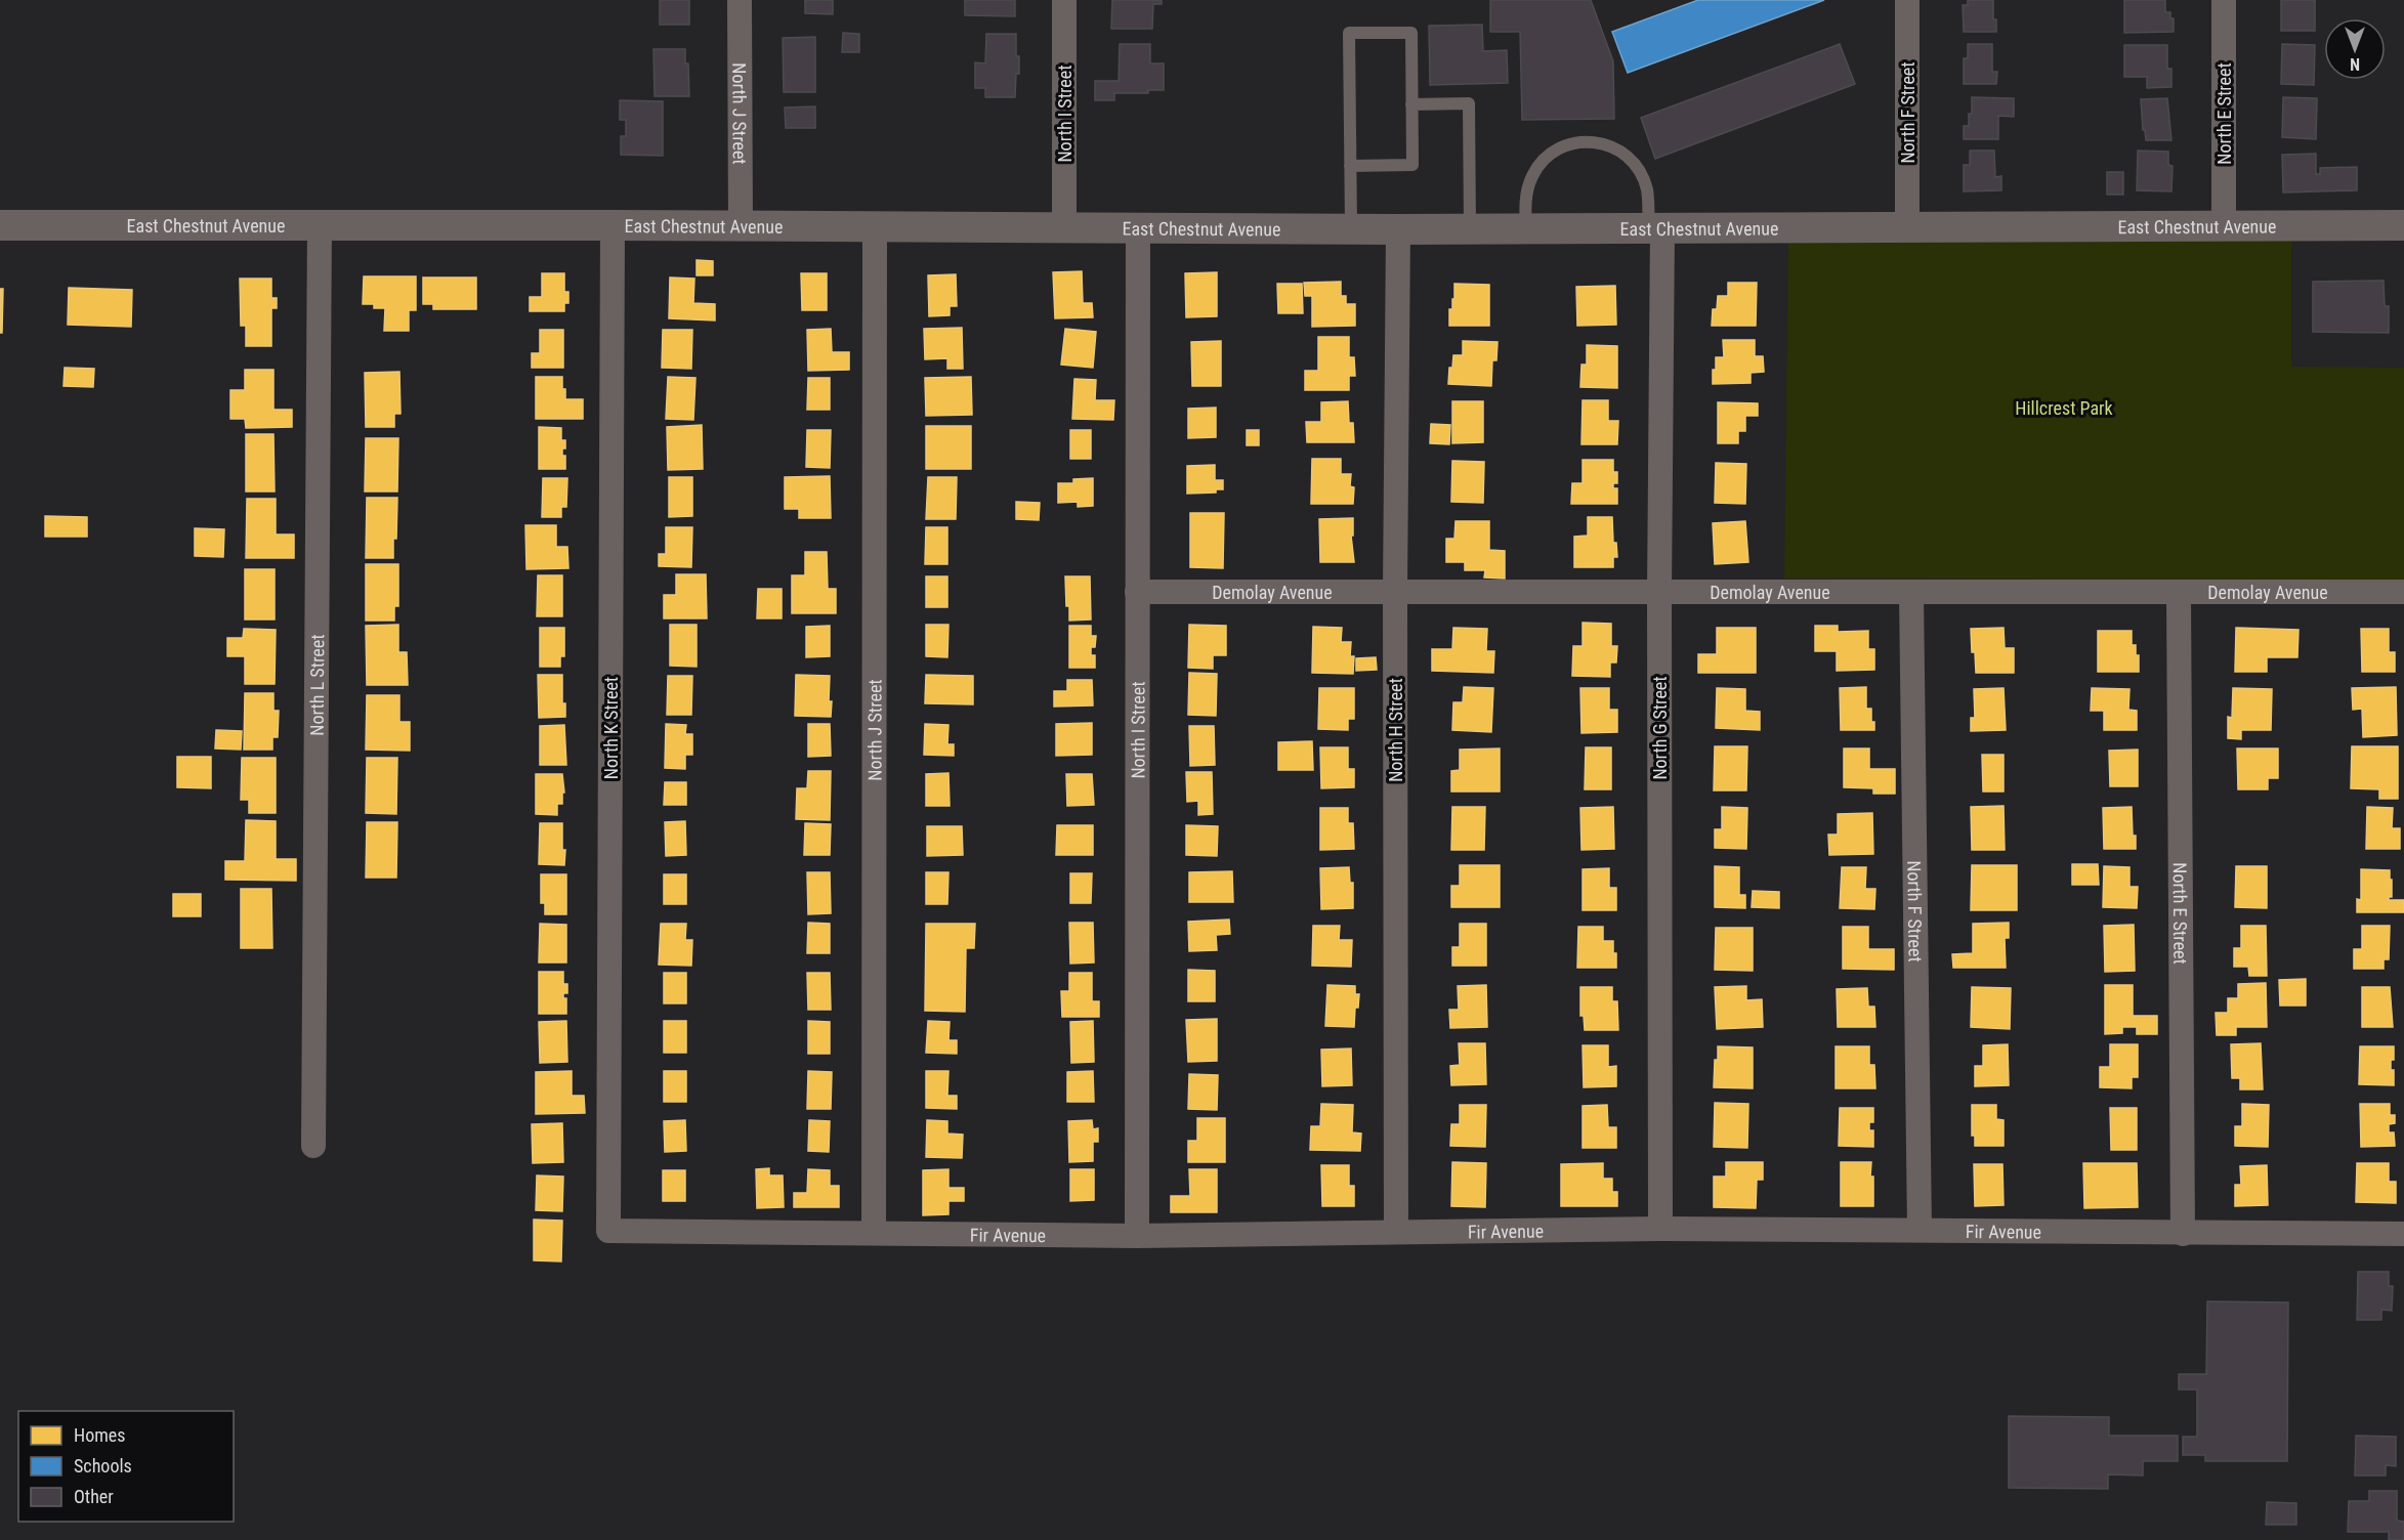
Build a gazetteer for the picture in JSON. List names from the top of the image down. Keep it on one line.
{"streets":{"street":["North J Street","North F Street","North I Street","North E Street","East Chestnut Avenue","Demolay Avenue","North L Street","North K Street","North G Street","North H Street","Fir Avenue"]},"crossings":[["North J Street","East Chestnut Avenue"],["North J Street","Fir Avenue"],["North F Street","East Chestnut Avenue"],["North F Street","Demolay Avenue"],["North F Street","Fir Avenue"],["North I Street","East Chestnut Avenue"],["North I Street","Demolay Avenue"],["North I Street","Fir Avenue"],["North E Street","East Chestnut Avenue"],["North E Street","Demolay Avenue"],["North E Street","Fir Avenue"],["East Chestnut Avenue","North L Street"],["East Chestnut Avenue","North K Street"],["East Chestnut Avenue","North G Street"],["East Chestnut Avenue","North H Street"],["Demolay Avenue","North G Street"],["Demolay Avenue","North H Street"],["North K Street","Fir Avenue"],["North G Street","Fir Avenue"],["North H Street","Fir Avenue"]],"parks":["Hillcrest Park"],"legend":["Homes","Schools","Other"],"north":"bottom"}
